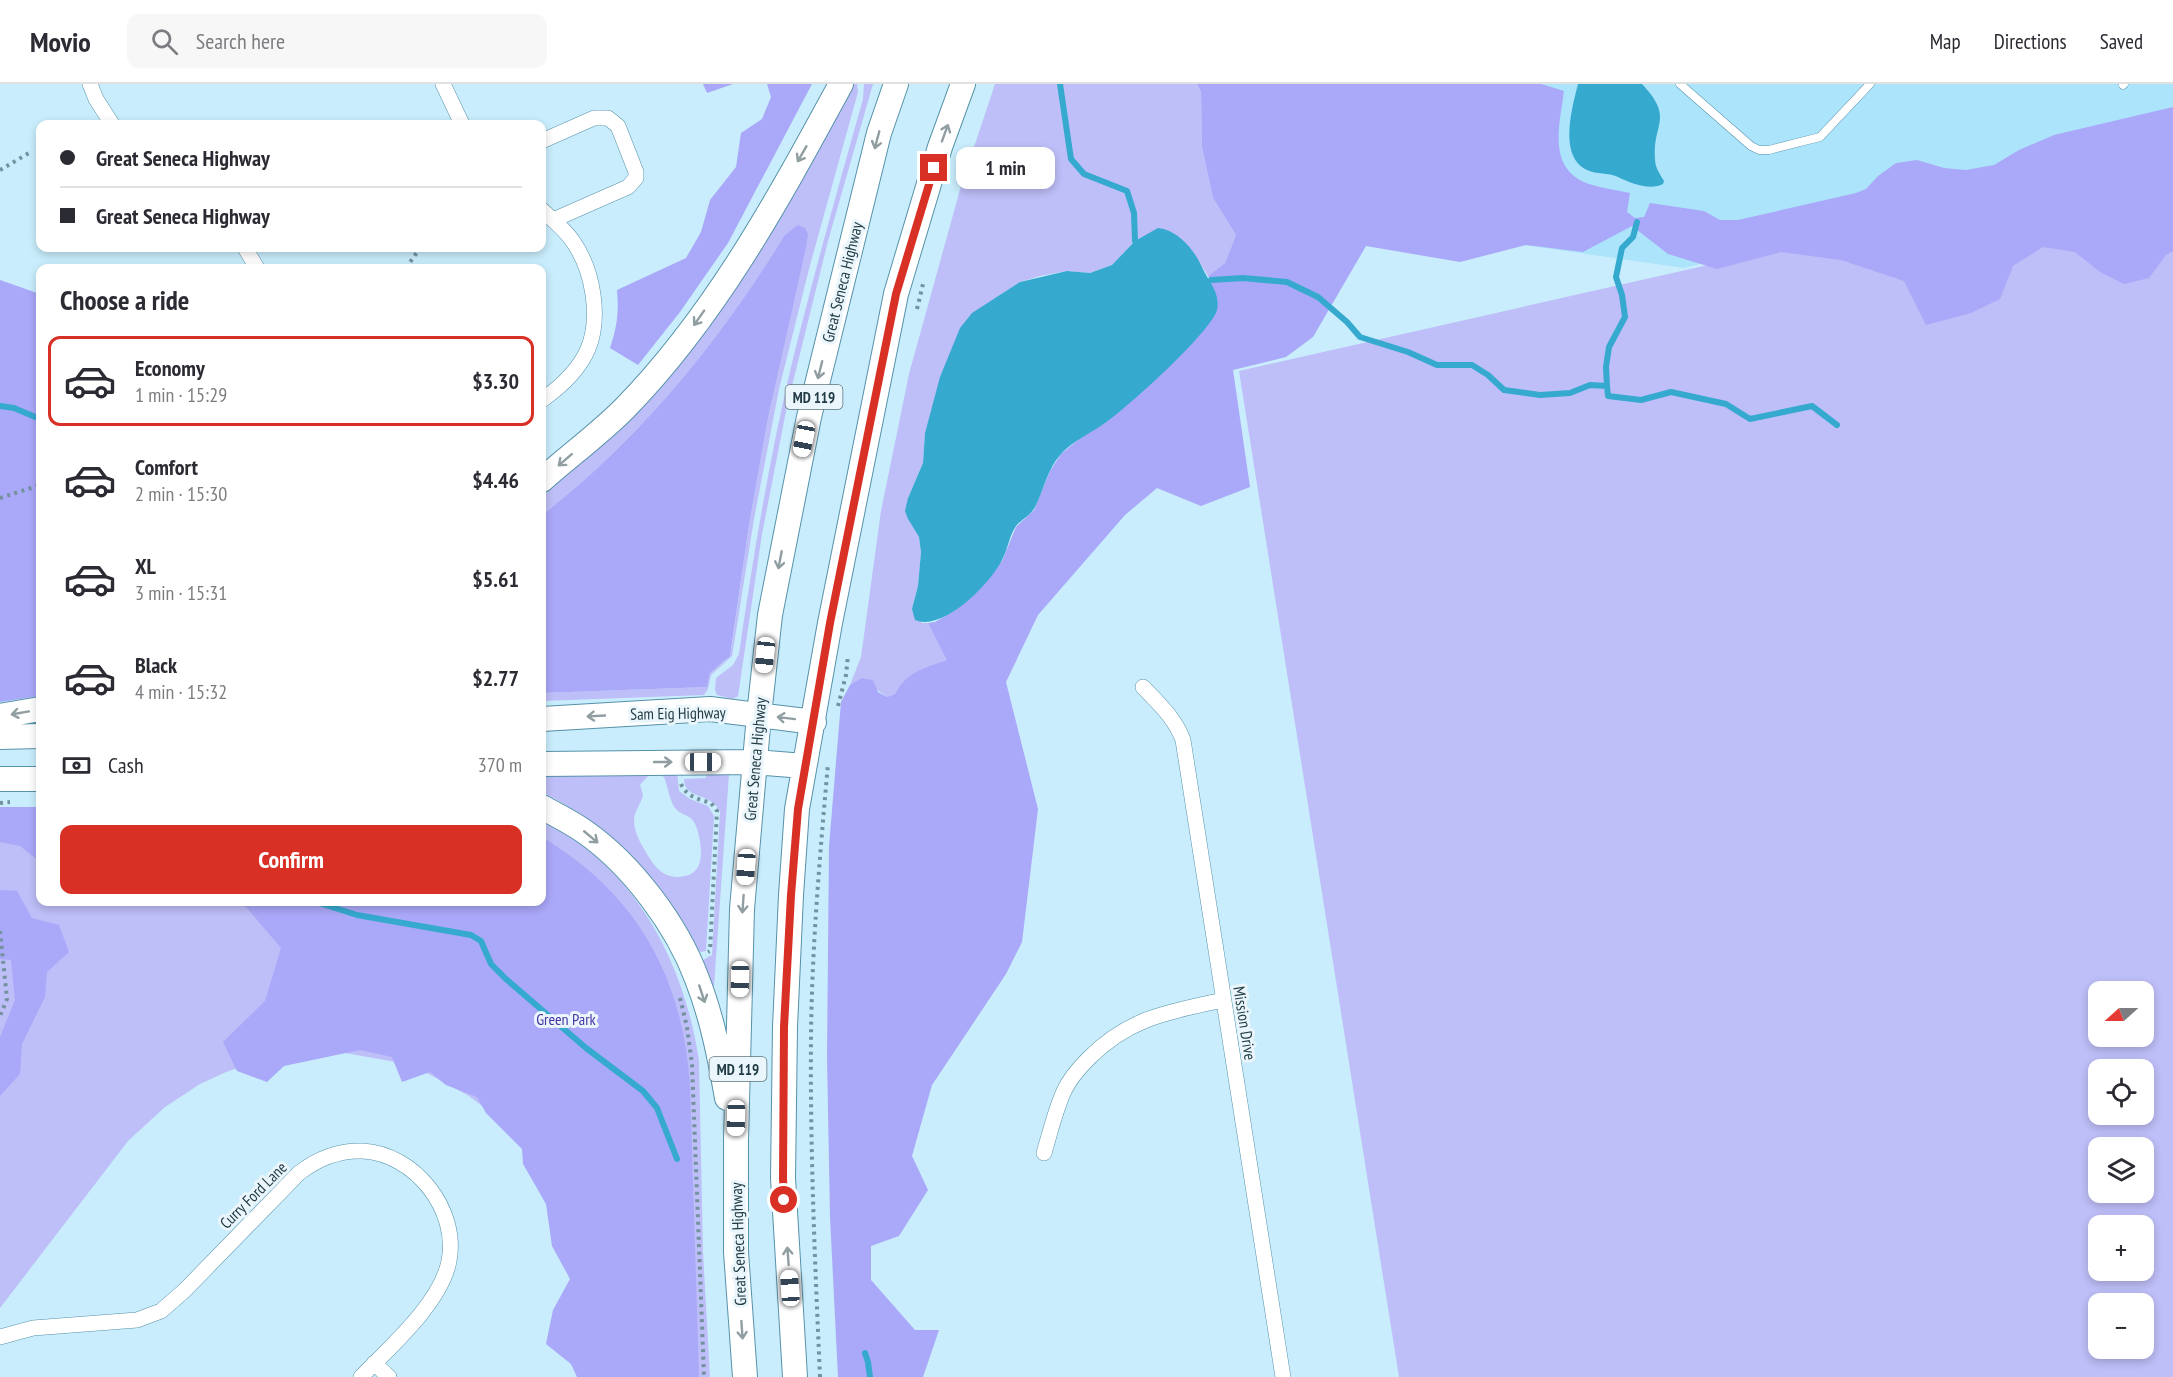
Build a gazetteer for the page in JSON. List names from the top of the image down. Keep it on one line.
{"streets":{"main road":["Great Seneca Highway","MD 119","Sam Eig Highway"],"street":["Mission Drive","Curry Ford Lane"]},"crossings":[["Great Seneca Highway","Sam Eig Highway"],["MD 119","Sam Eig Highway"]],"parks":["Green Park"],"north":"left","page":{"header":"Movio","search":"Search here","nav":["Map","Directions","Saved"],"banner":["Great Seneca Highway","Great Seneca Highway"],"bubble":"1 min","heading":"Choose a ride","list":[{"name":"Economy","note":"1 min · 15:29","value":"$3.30"},{"name":"Comfort","note":"2 min · 15:30","value":"$4.46"},{"name":"XL","note":"3 min · 15:31","value":"$5.61"},{"name":"Black","note":"4 min · 15:32","value":"$2.77"}],"pay":["Cash","370 m"],"buttons":"Confirm","map_buttons":["+","−"]}}
